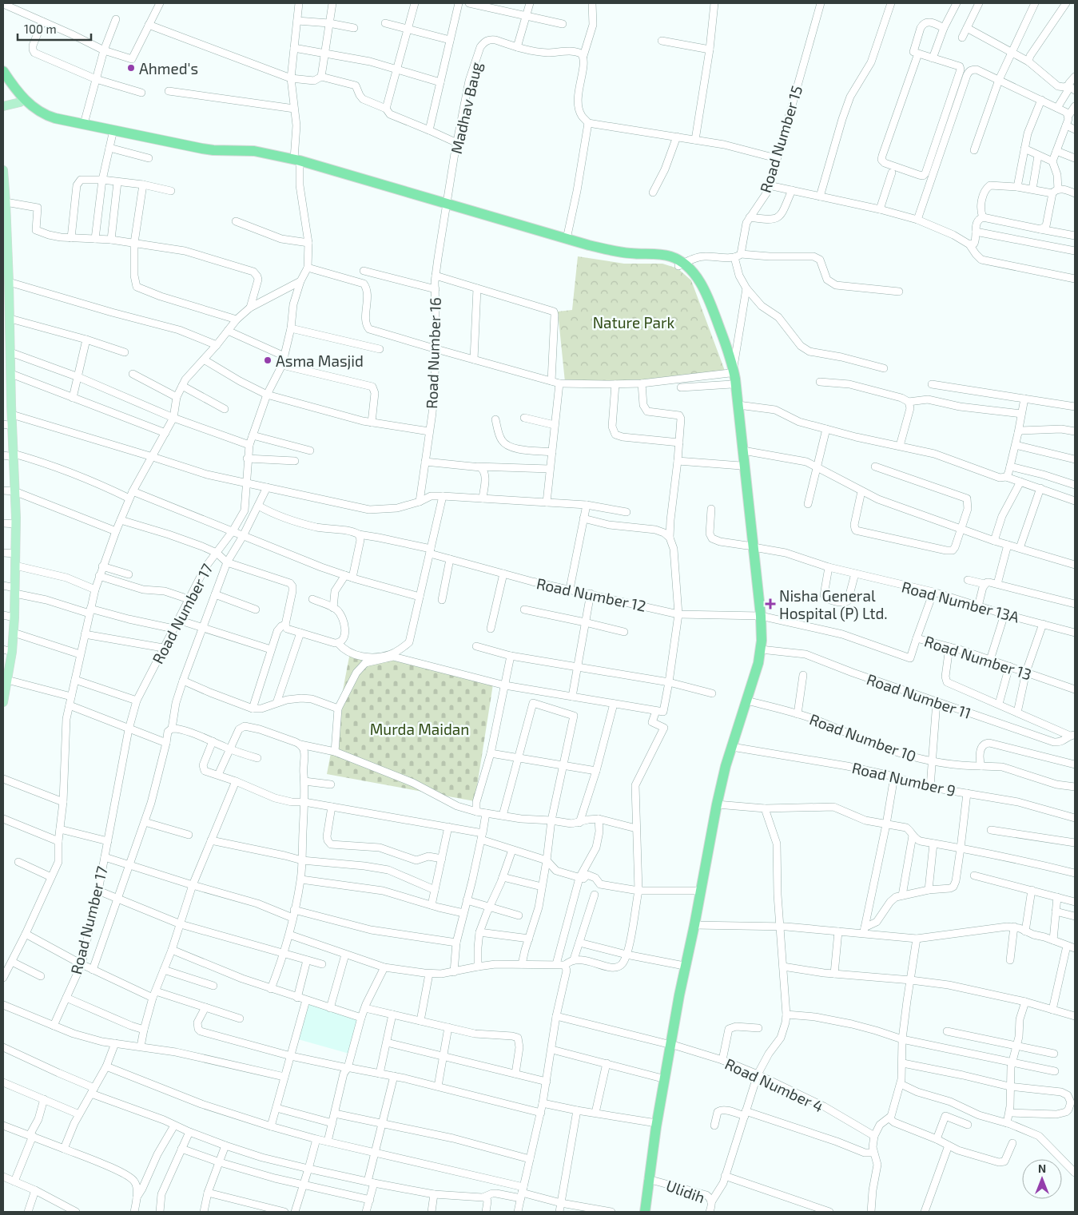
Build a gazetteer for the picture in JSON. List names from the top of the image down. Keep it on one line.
{"streets":{"street":["Madhav Baug","Road Number 15","Road Number 16","Road Number 12","Road Number 13A","Road Number 17","Road Number 13","Road Number 11","Road Number 10","Road Number 9","Road Number 4","Ulidih"]},"crossings":[["Madhav Baug","Road Number 16"],["Road Number 12","Road Number 13"]],"parks":["Nature Park","Murda Maidan"],"places":{"other":["Ahmed's","Asma Masjid"],"health":["Nisha General Hospital (P) Ltd."]},"scale_bar":"100 m","north":"top"}
